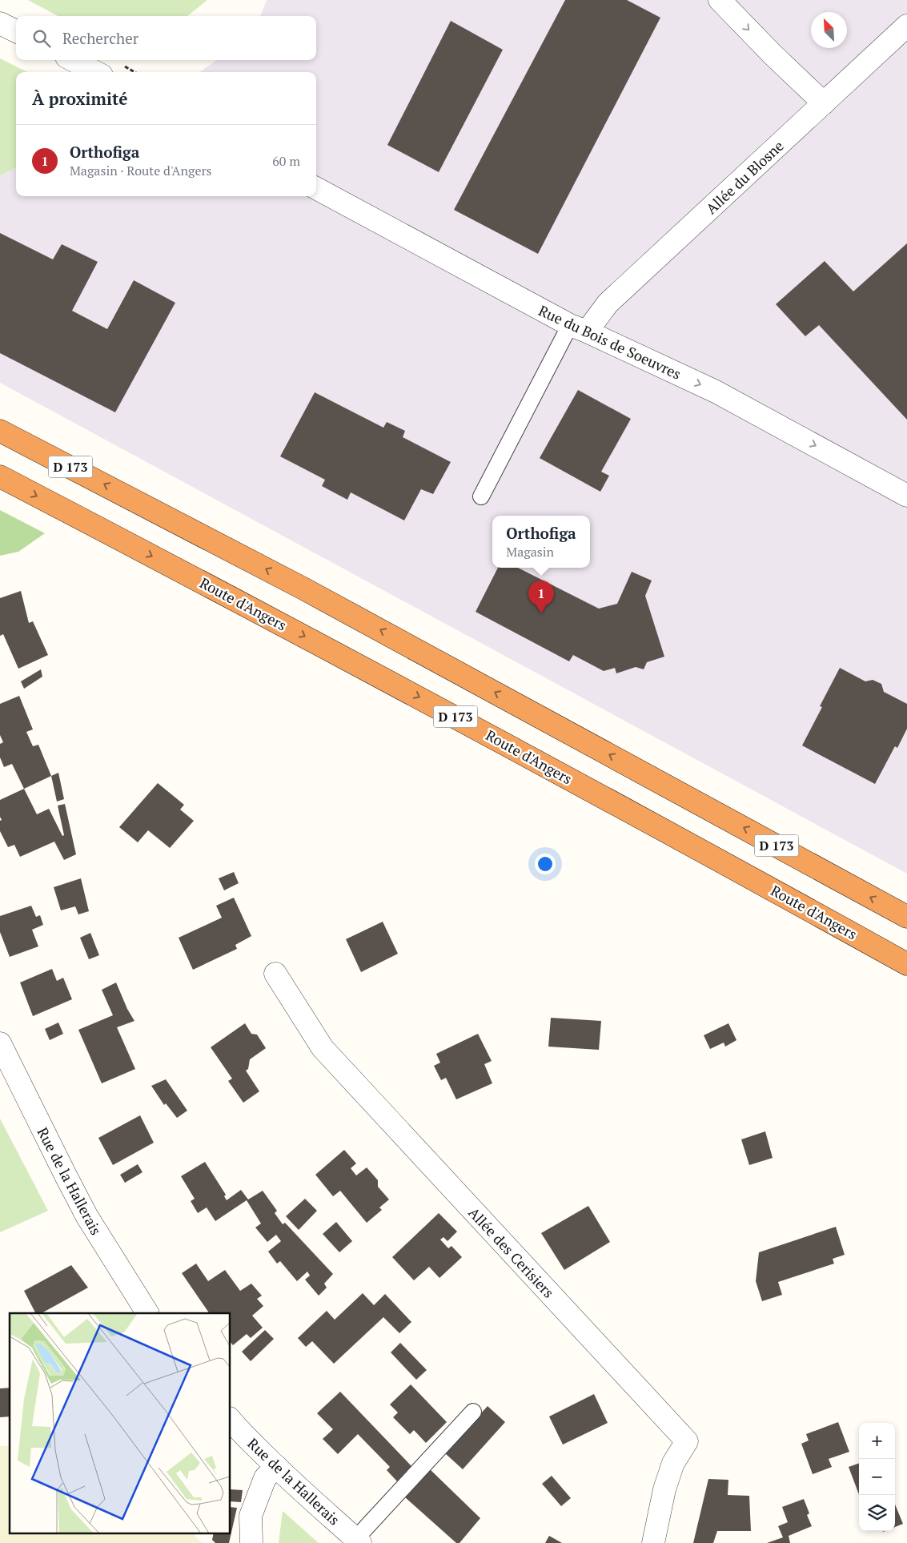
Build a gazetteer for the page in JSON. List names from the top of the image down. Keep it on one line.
{"streets":{"highway":["D 173","Route d'Angers"],"street":["Allée du Blosne","Rue du Bois de Soeuvres","Rue de la Hallerais","Allée des Cerisiers"]},"crossings":[["Allée du Blosne","Rue du Bois de Soeuvres"]],"one_way":["Rue du Bois de Soeuvres"],"north":"top left","page":{"search":"Rechercher","heading":"À proximité","list":[{"mark":"1","name":"Orthofiga","note":"Magasin · Route d'Angers","value":"60 m"}],"popup":["Orthofiga","Magasin"],"pins":"1","map_buttons":["+","−"]}}
